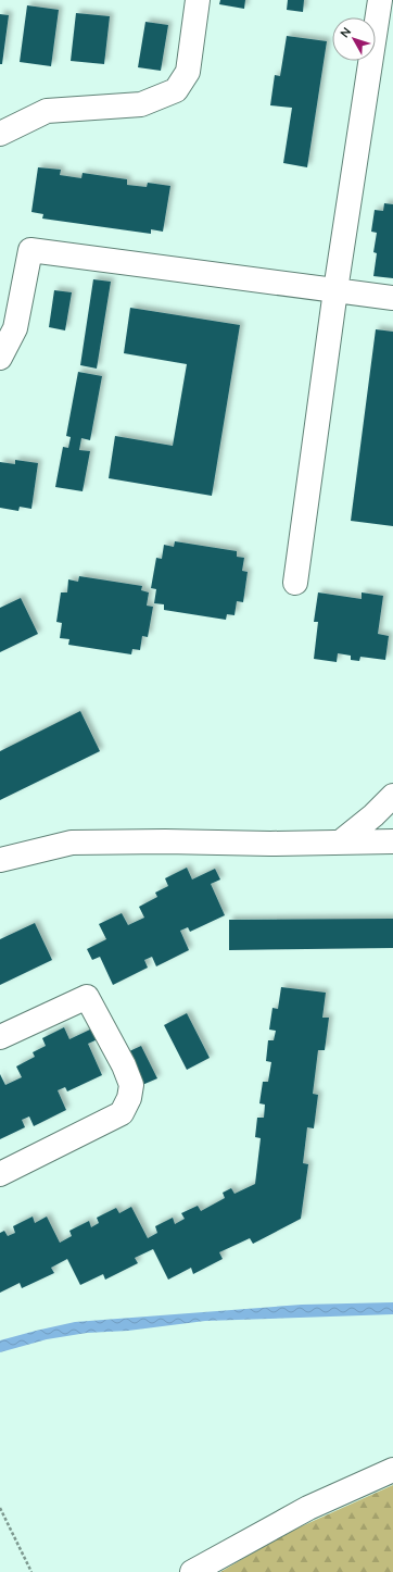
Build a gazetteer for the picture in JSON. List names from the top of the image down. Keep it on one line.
{"north":"top left"}
